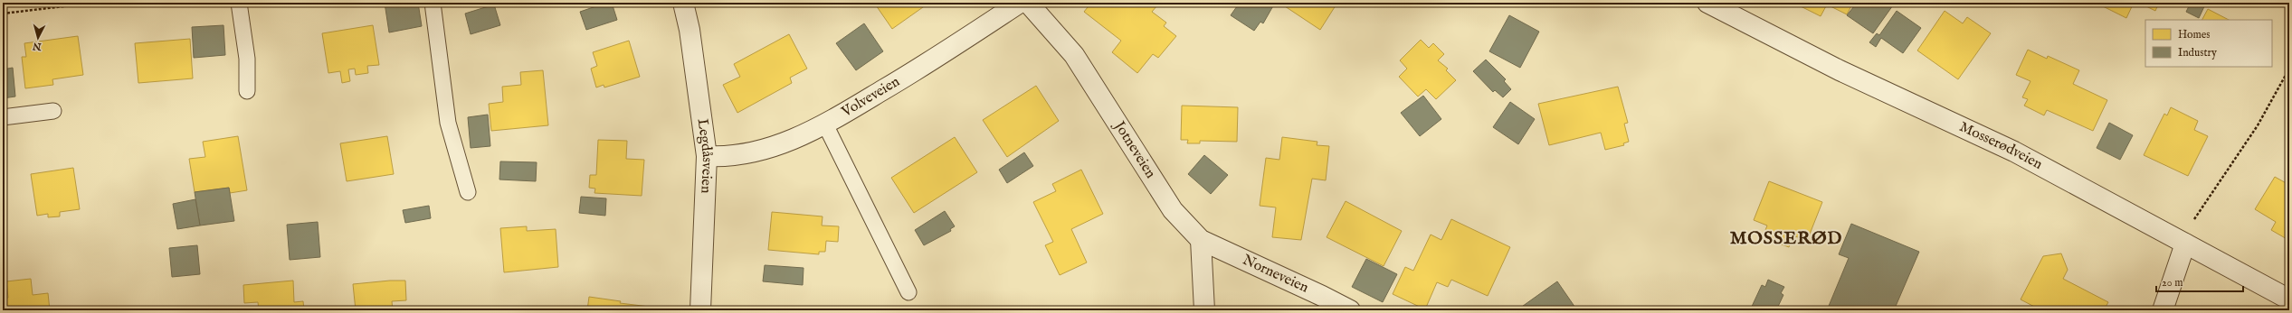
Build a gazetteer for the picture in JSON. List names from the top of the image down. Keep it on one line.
{"streets":{"street":["Volveveien","Mosserødveien","Jotneveien","Legdåsveien","Norneveien"]},"crossings":[["Volveveien","Legdåsveien"],["Jotneveien","Norneveien"]],"districts":["MOSSERØD"],"legend":["Homes","Industry"],"scale_bar":"20 m","north":"bottom"}
